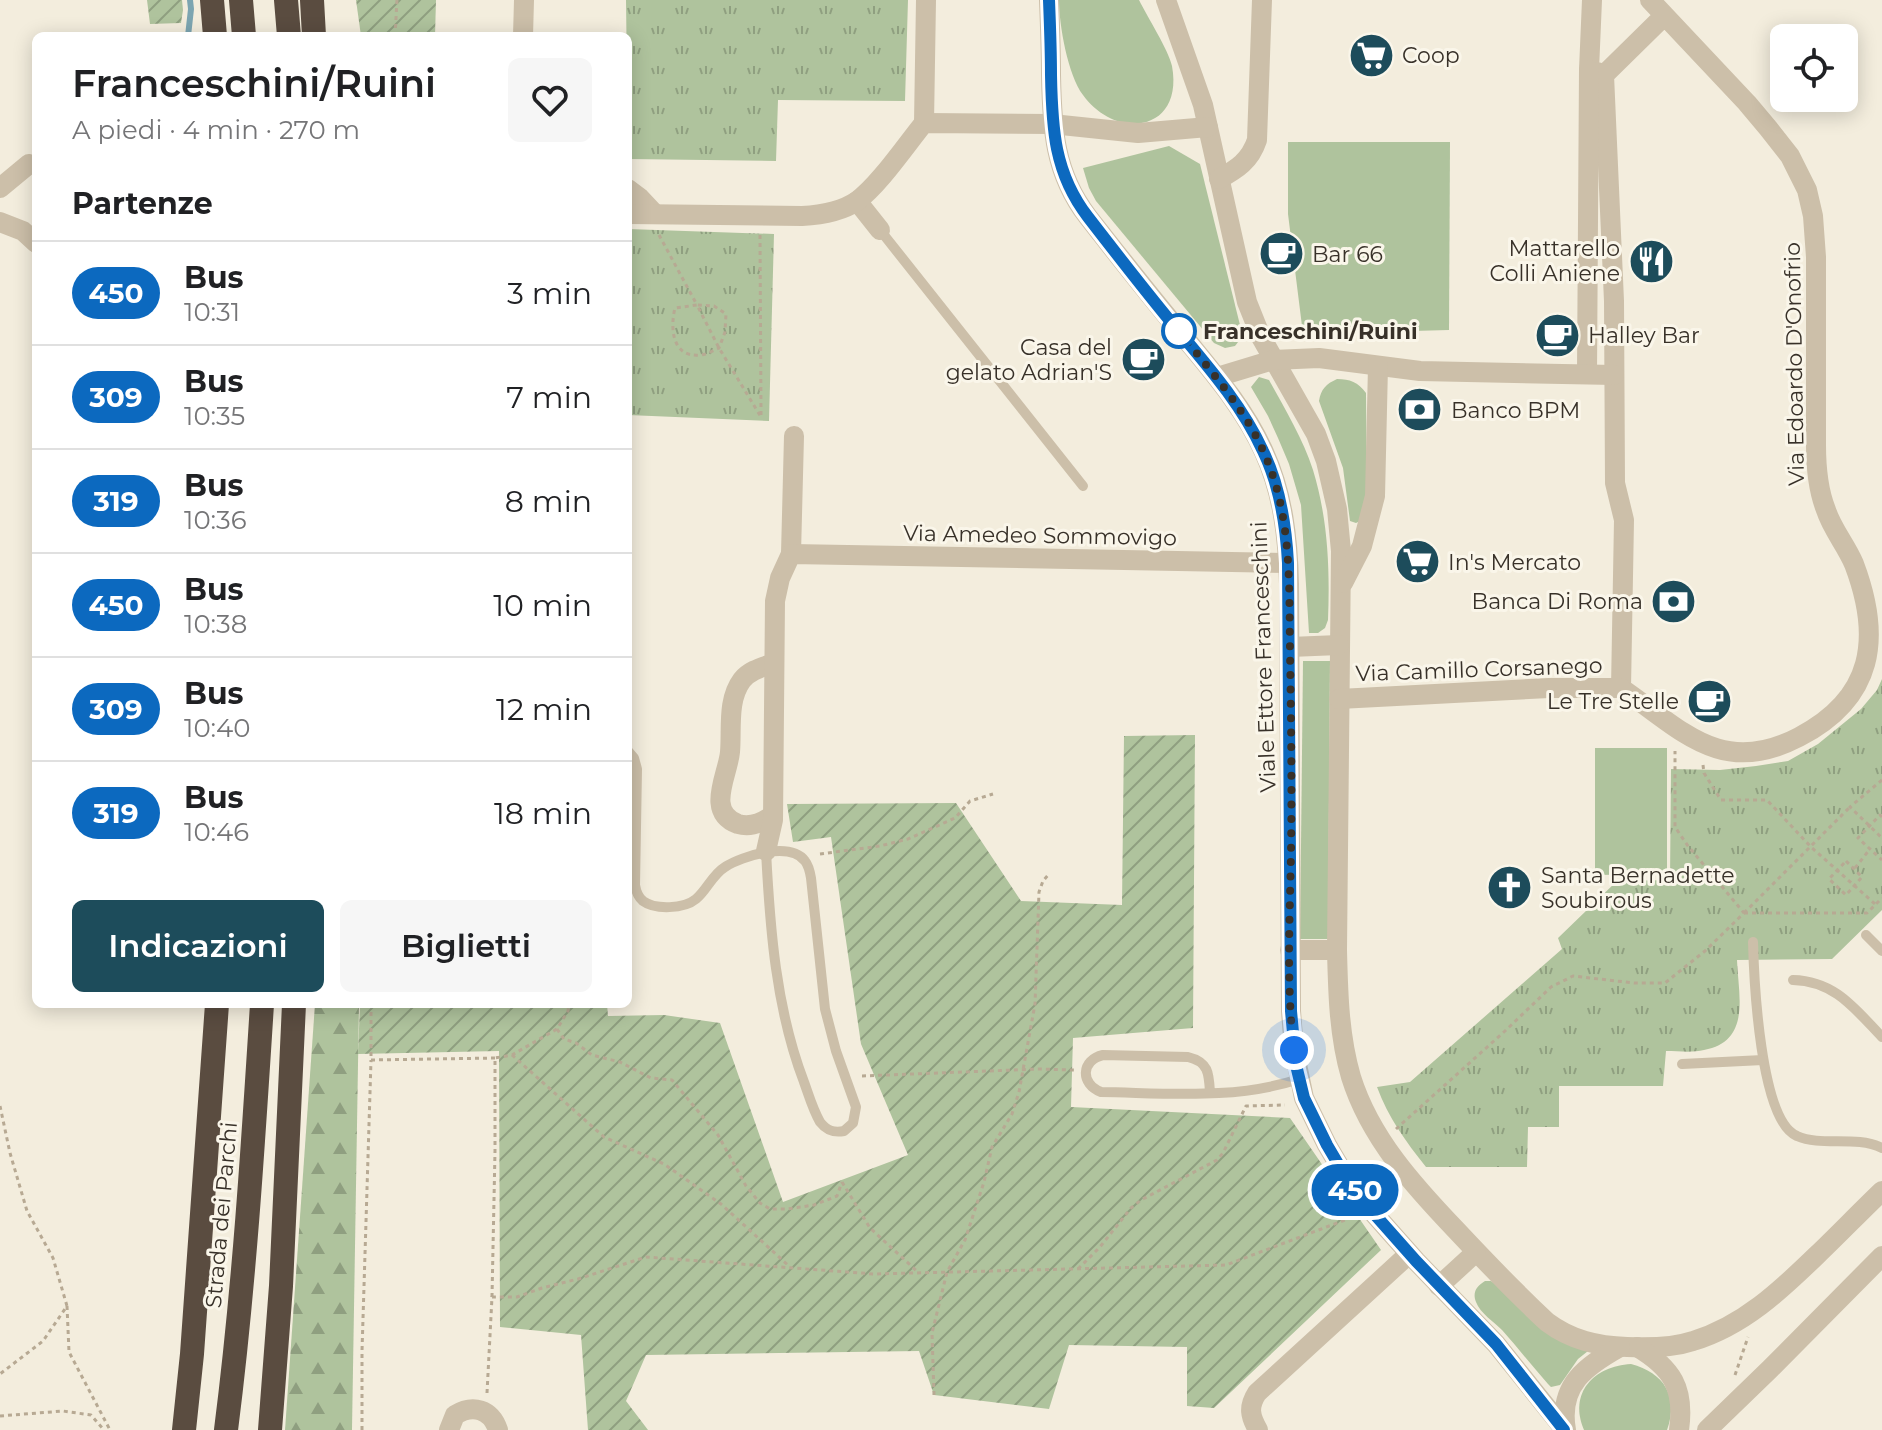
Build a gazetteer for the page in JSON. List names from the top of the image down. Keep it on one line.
{"streets":{"highway":["Strada dei Parchi"],"street":["Via Edoardo D'Onofrio","Via Amedeo Sommovigo","Viale Ettore Franceschini","Via Camillo Corsanego"]},"crossings":[["Via Edoardo D'Onofrio","Via Camillo Corsanego"],["Via Amedeo Sommovigo","Viale Ettore Franceschini"]],"places":{"supermarket":["Coop","In's Mercato"],"cafe":["Bar 66","Halley Bar","Casa del gelato Adrian'S","Le Tre Stelle"],"restaurant":["Mattarello Colli Aniene"],"other":["Franceschini/Ruini"],"bank":["Banco BPM","Banca Di Roma"],"church":["Santa Bernadette Soubirous"]},"lines":["bus line 450"],"page":{"on_map":"450","heading":[["Franceschini/Ruini","A piedi · 4 min · 270 m"],"Partenze"],"list":[{"mark":"450","name":"Bus","note":"10:31","value":"3 min"},{"mark":"309","name":"Bus","note":"10:35","value":"7 min"},{"mark":"319","name":"Bus","note":"10:36","value":"8 min"},{"mark":"450","name":"Bus","note":"10:38","value":"10 min"},{"mark":"309","name":"Bus","note":"10:40","value":"12 min"},{"mark":"319","name":"Bus","note":"10:46","value":"18 min"}],"buttons":["Indicazioni","Biglietti"]}}
